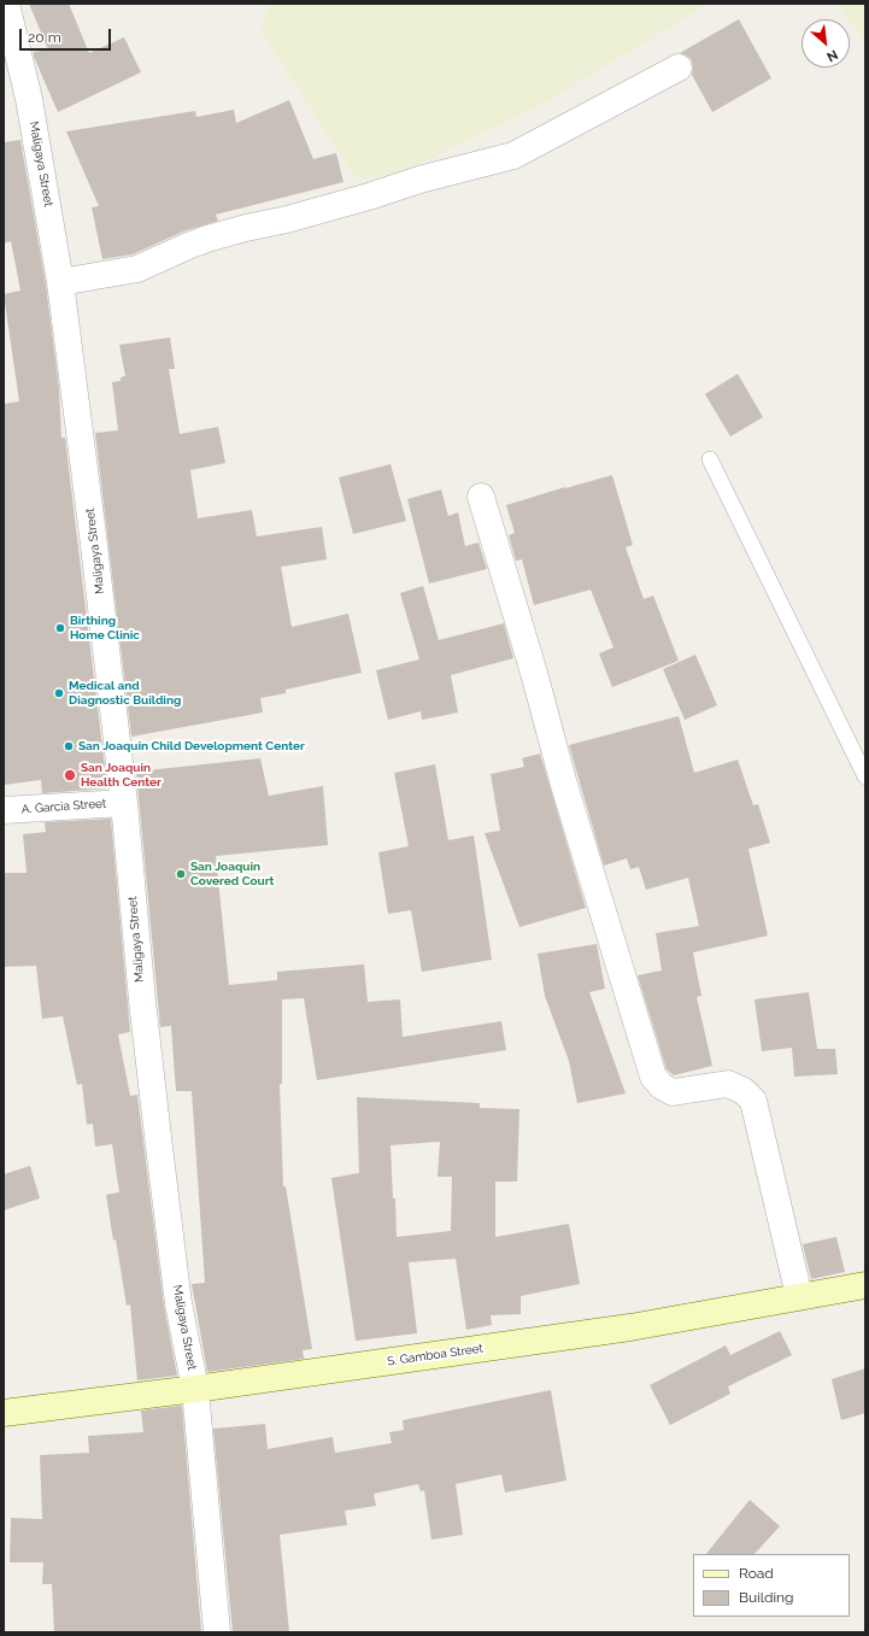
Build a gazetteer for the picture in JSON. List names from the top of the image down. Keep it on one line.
{"streets":{"main road":["S. Gamboa Street"],"street":["Maligaya Street","A. Garcia Street"]},"crossings":[["Maligaya Street","A. Garcia Street"],["Maligaya Street","S. Gamboa Street"]],"places":["Birthing Home Clinic","Medical and Diagnostic Building","San Joaquin Child Development Center","San Joaquin Health Center","San Joaquin Covered Court"],"legend":["Road","Building"],"scale_bar":"20 m","north":"bottom right"}
